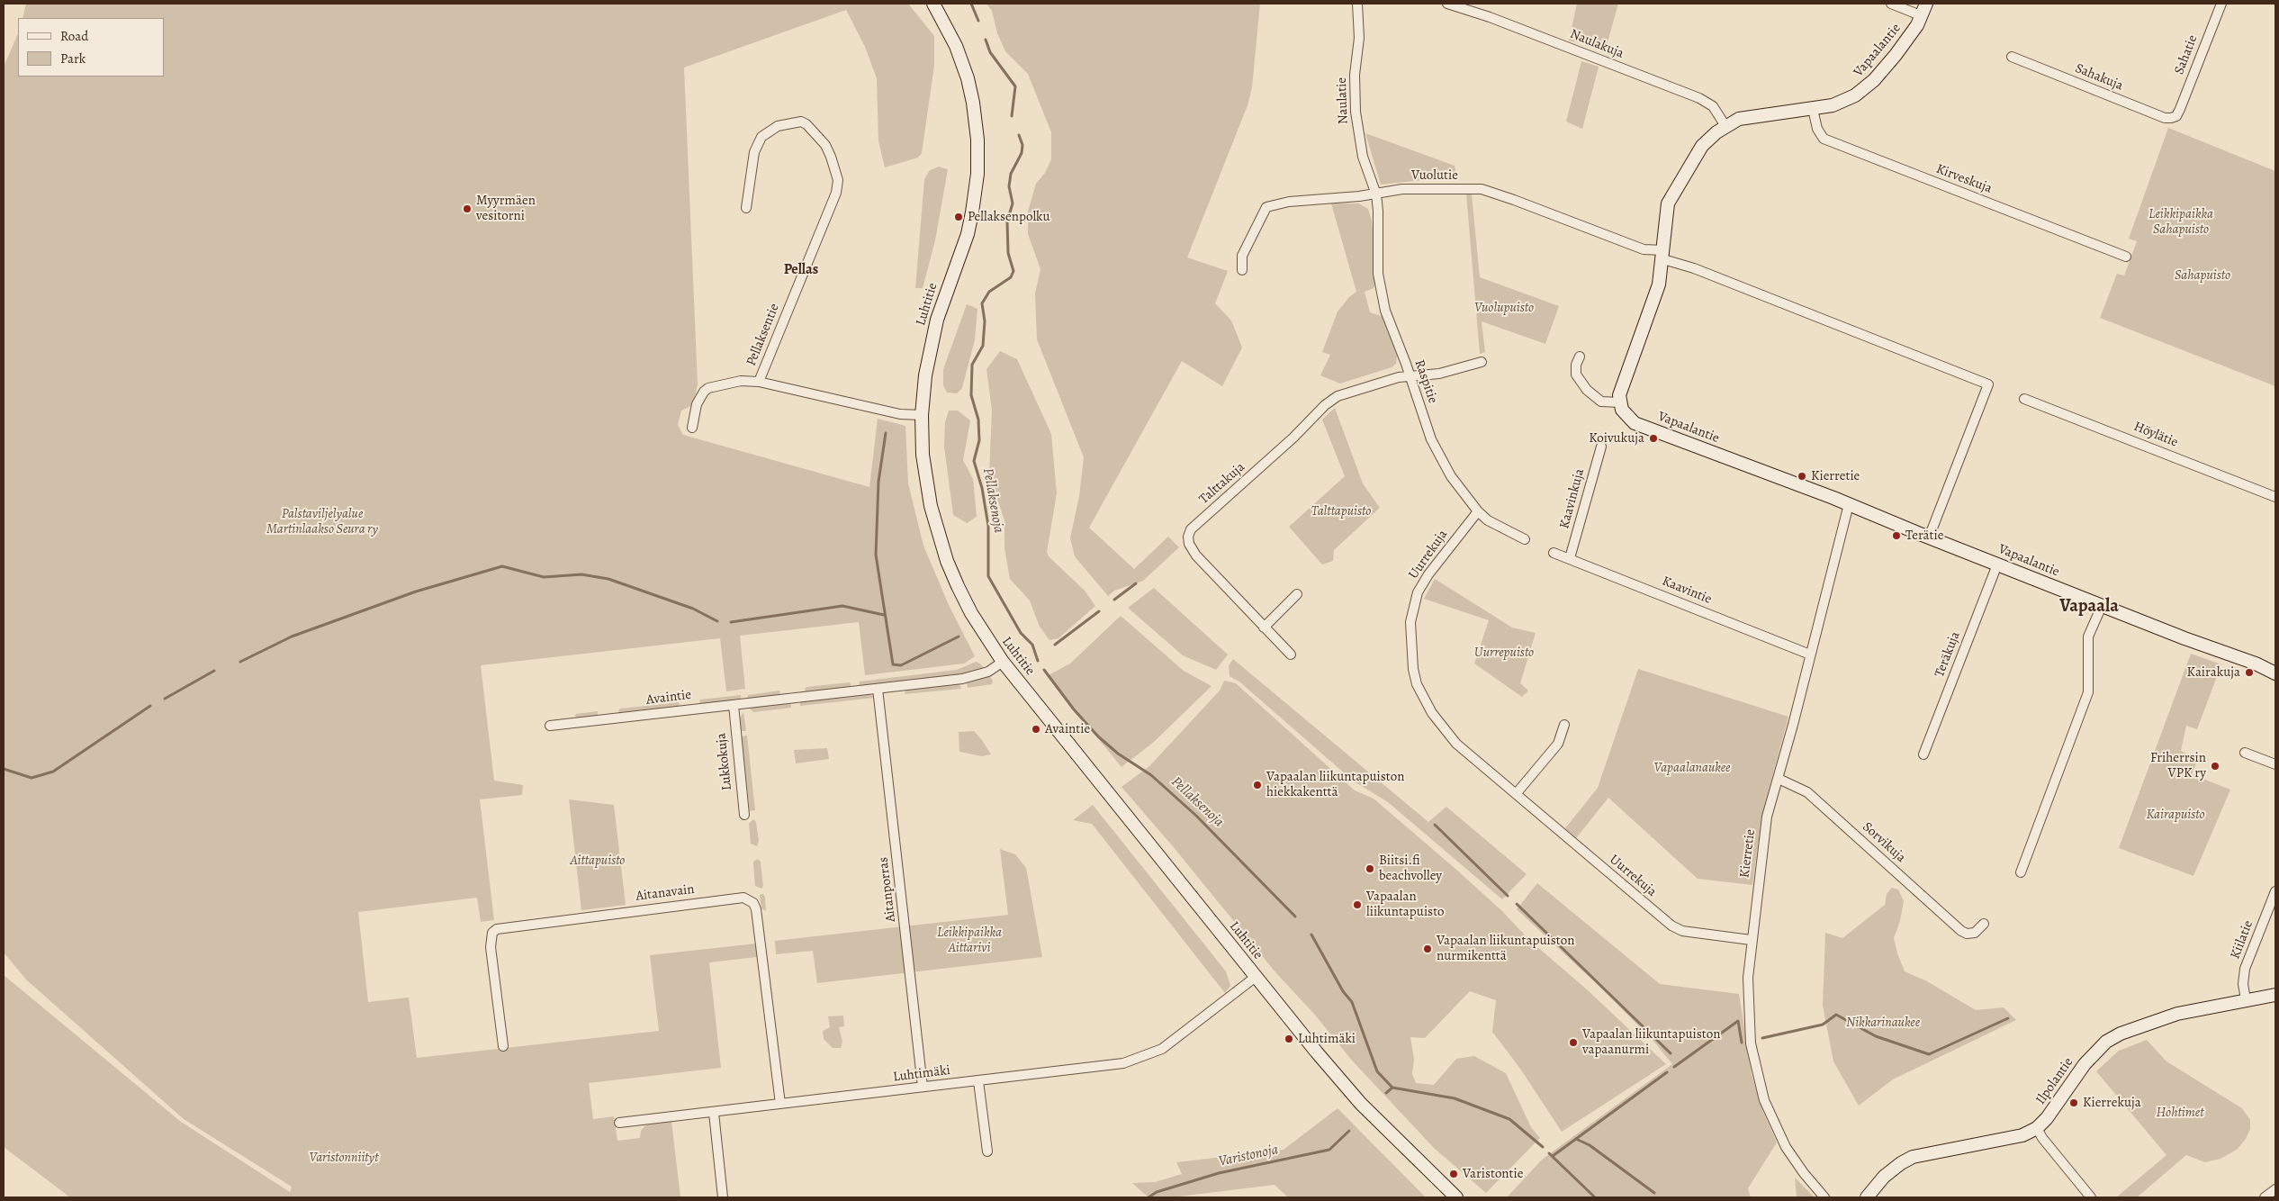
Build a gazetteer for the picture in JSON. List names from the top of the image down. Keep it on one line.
{"streets":{"street":["Naulakuja","Vapaalantie","Sahatie","Sahakuja","Naulatie","Vuolutie","Kirveskuja","Luhtitie","Pellaksentie","Raspitie","Höylätie","Talttakuja","Kaavinkuja","Uurrekuja","Kaavintie","Teräkuja","Avaintie","Lukkokuja","Sorvikuja","Kierretie","Aitanporras","Aitanavain","Kiilatie","Luhtimäki","Ilpolantie"]},"crossings":[["Naulakuja","Vapaalantie"],["Vapaalantie","Vuolutie"],["Vapaalantie","Kirveskuja"],["Vapaalantie","Teräkuja"],["Vapaalantie","Kierretie"],["Sahatie","Sahakuja"],["Naulatie","Vuolutie"],["Naulatie","Raspitie"],["Vuolutie","Raspitie"],["Luhtitie","Pellaksentie"],["Luhtitie","Avaintie"],["Luhtitie","Luhtimäki"],["Raspitie","Talttakuja"],["Raspitie","Uurrekuja"],["Kaavinkuja","Kaavintie"],["Uurrekuja","Kierretie"],["Kaavintie","Kierretie"],["Avaintie","Lukkokuja"],["Avaintie","Aitanporras"],["Sorvikuja","Kierretie"],["Aitanporras","Luhtimäki"],["Aitanavain","Luhtimäki"],["Kiilatie","Ilpolantie"]],"districts":["Pellas","Vapaala"],"water":["Pellaksenoja","Varistonoja"],"parks":["Leikkipaikka Sahapuisto","Sahapuisto","Vuolupuisto","Talttapuisto","Palstaviljelyalue Martinlaakso Seura ry","Uurrepuisto","Vapaalanaukee","Kairapuisto","Aittapuisto","Leikkipaikka Aittarivi","Nikkarinaukee","Hohtimet","Varistonniityt"],"places":["Myyrmäen vesitorni","Pellaksenpolku","Koivukuja","Kierretie","Terätie","Kairakuja","Avaintie","Friherrsin VPK ry","Vapaalan liikuntapuiston hiekkakenttä","Biitsi.fi beachvolley","Vapaalan liikuntapuisto","Vapaalan liikuntapuiston nurmikenttä","Luhtimäki","Vapaalan liikuntapuiston vapaanurmi","Kierrekuja","Varistontie"],"legend":["Road","Park"]}
